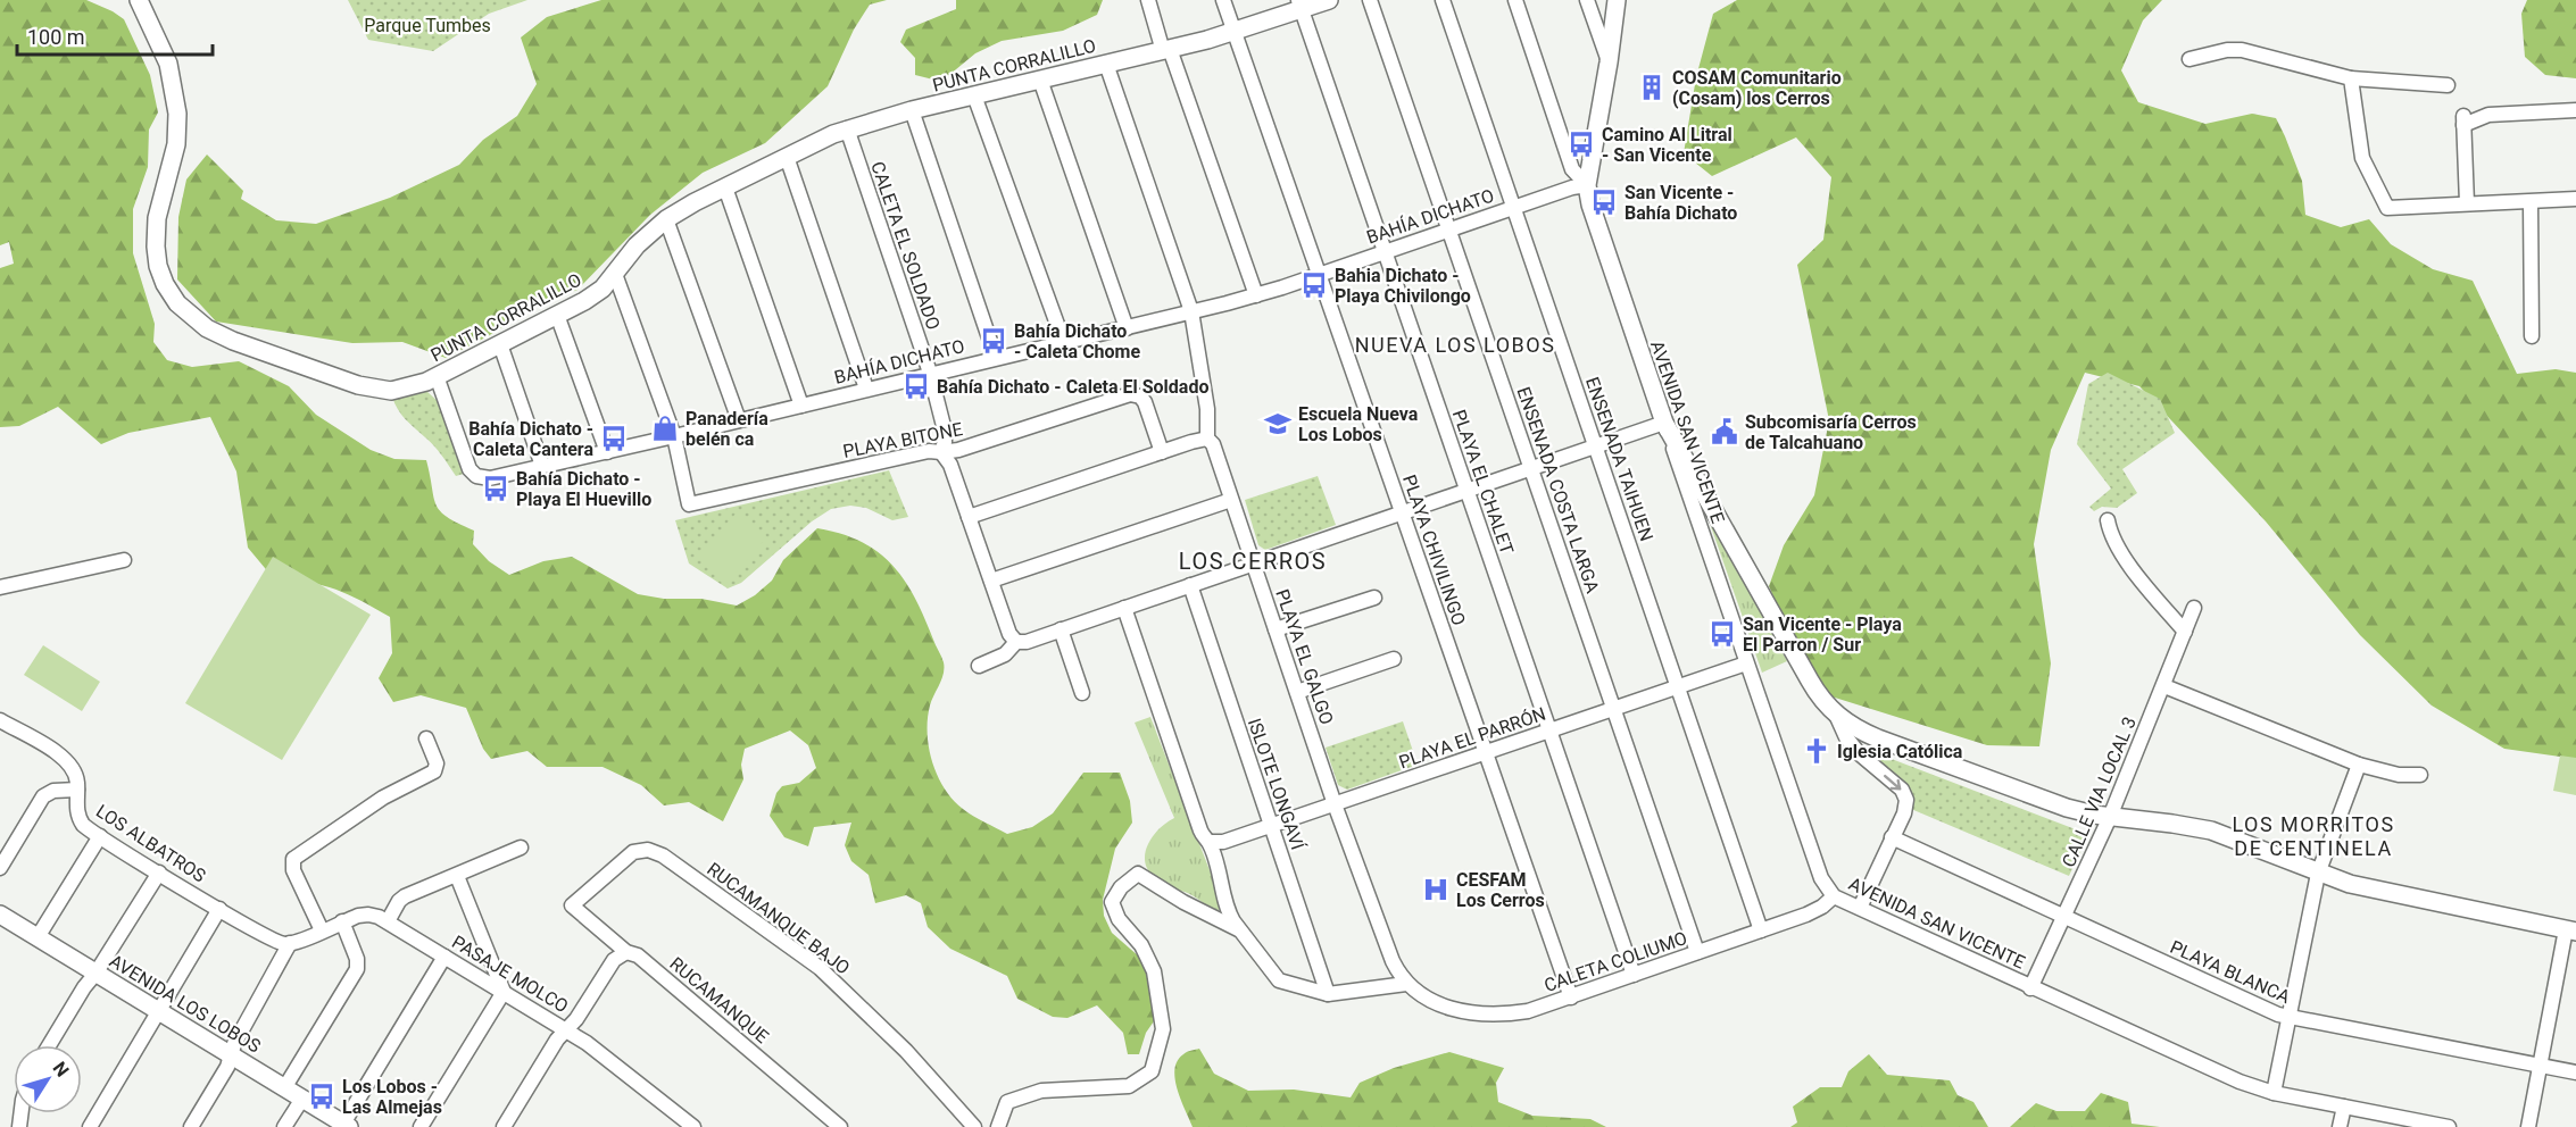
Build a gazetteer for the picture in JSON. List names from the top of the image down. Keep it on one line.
{"streets":{"street":["PUNTA CORRALILLO","BAHÍA DICHATO","CALETA EL SOLDADO","AVENIDA SAN VICENTE","PLAYA BITONE","ENSENADA TAIHUEN","PLAYA EL CHALET","ENSENADA COSTA LARGA","PLAYA CHIVILINGO","PLAYA EL GALGO","PLAYA EL PARRÓN","ISLOTE LONGAVÍ","CALLE VIA LOCAL 3","LOS ALBATROS","RUCAMANQUE BAJO","CALETA COLIUMO","PLAYA BLANCA","PASAJE MOLCO","RUCAMANQUE","AVENIDA LOS LOBOS"]},"crossings":[["PUNTA CORRALILLO","BAHÍA DICHATO"],["PUNTA CORRALILLO","CALETA EL SOLDADO"],["PUNTA CORRALILLO","PLAYA EL CHALET"],["PUNTA CORRALILLO","PLAYA CHIVILINGO"],["PUNTA CORRALILLO","PLAYA EL GALGO"],["BAHÍA DICHATO","CALETA EL SOLDADO"],["BAHÍA DICHATO","AVENIDA SAN VICENTE"],["BAHÍA DICHATO","PLAYA BITONE"],["BAHÍA DICHATO","ENSENADA TAIHUEN"],["BAHÍA DICHATO","PLAYA EL CHALET"],["BAHÍA DICHATO","ENSENADA COSTA LARGA"],["BAHÍA DICHATO","PLAYA CHIVILINGO"],["BAHÍA DICHATO","PLAYA EL GALGO"],["CALETA EL SOLDADO","PLAYA BITONE"],["AVENIDA SAN VICENTE","PLAYA EL PARRÓN"],["AVENIDA SAN VICENTE","CALLE VIA LOCAL 3"],["AVENIDA SAN VICENTE","CALETA COLIUMO"],["ENSENADA TAIHUEN","PLAYA EL PARRÓN"],["ENSENADA TAIHUEN","CALETA COLIUMO"],["PLAYA EL CHALET","PLAYA EL PARRÓN"],["PLAYA EL CHALET","CALETA COLIUMO"],["ENSENADA COSTA LARGA","PLAYA EL PARRÓN"],["ENSENADA COSTA LARGA","CALETA COLIUMO"],["PLAYA CHIVILINGO","PLAYA EL PARRÓN"],["PLAYA CHIVILINGO","CALETA COLIUMO"],["PLAYA EL GALGO","PLAYA EL PARRÓN"],["PLAYA EL GALGO","CALETA COLIUMO"],["PLAYA EL PARRÓN","ISLOTE LONGAVÍ"],["CALLE VIA LOCAL 3","PLAYA BLANCA"],["LOS ALBATROS","PASAJE MOLCO"],["RUCAMANQUE BAJO","RUCAMANQUE"]],"districts":["NUEVA LOS LOBOS","LOS CERROS","LOS MORRITOS DE CENTINELA"],"parks":["Parque Tumbes"],"places":{"building":["COSAM Comunitario (Cosam) los Cerros"],"bus stop":["Camino Al Litral - San Vicente","San Vicente - Bahía Dichato","Bahia Dichato - Playa Chivilongo","Bahía Dichato - Caleta Chome","Bahía Dichato - Caleta El Soldado","Bahía Dichato - Caleta Cantera","Bahía Dichato - Playa El Huevillo","San Vicente - Playa El Parron / Sur","Los Lobos - Las Almejas"],"school or university":["Escuela Nueva Los Lobos"],"shop":["Panadería belén ca"],"public building":["Subcomisaría Cerros de Talcahuano"],"church":["Iglesia Católica"],"hospital":["CESFAM Los Cerros"]},"scale_bar":"100 m","north":"top right"}
